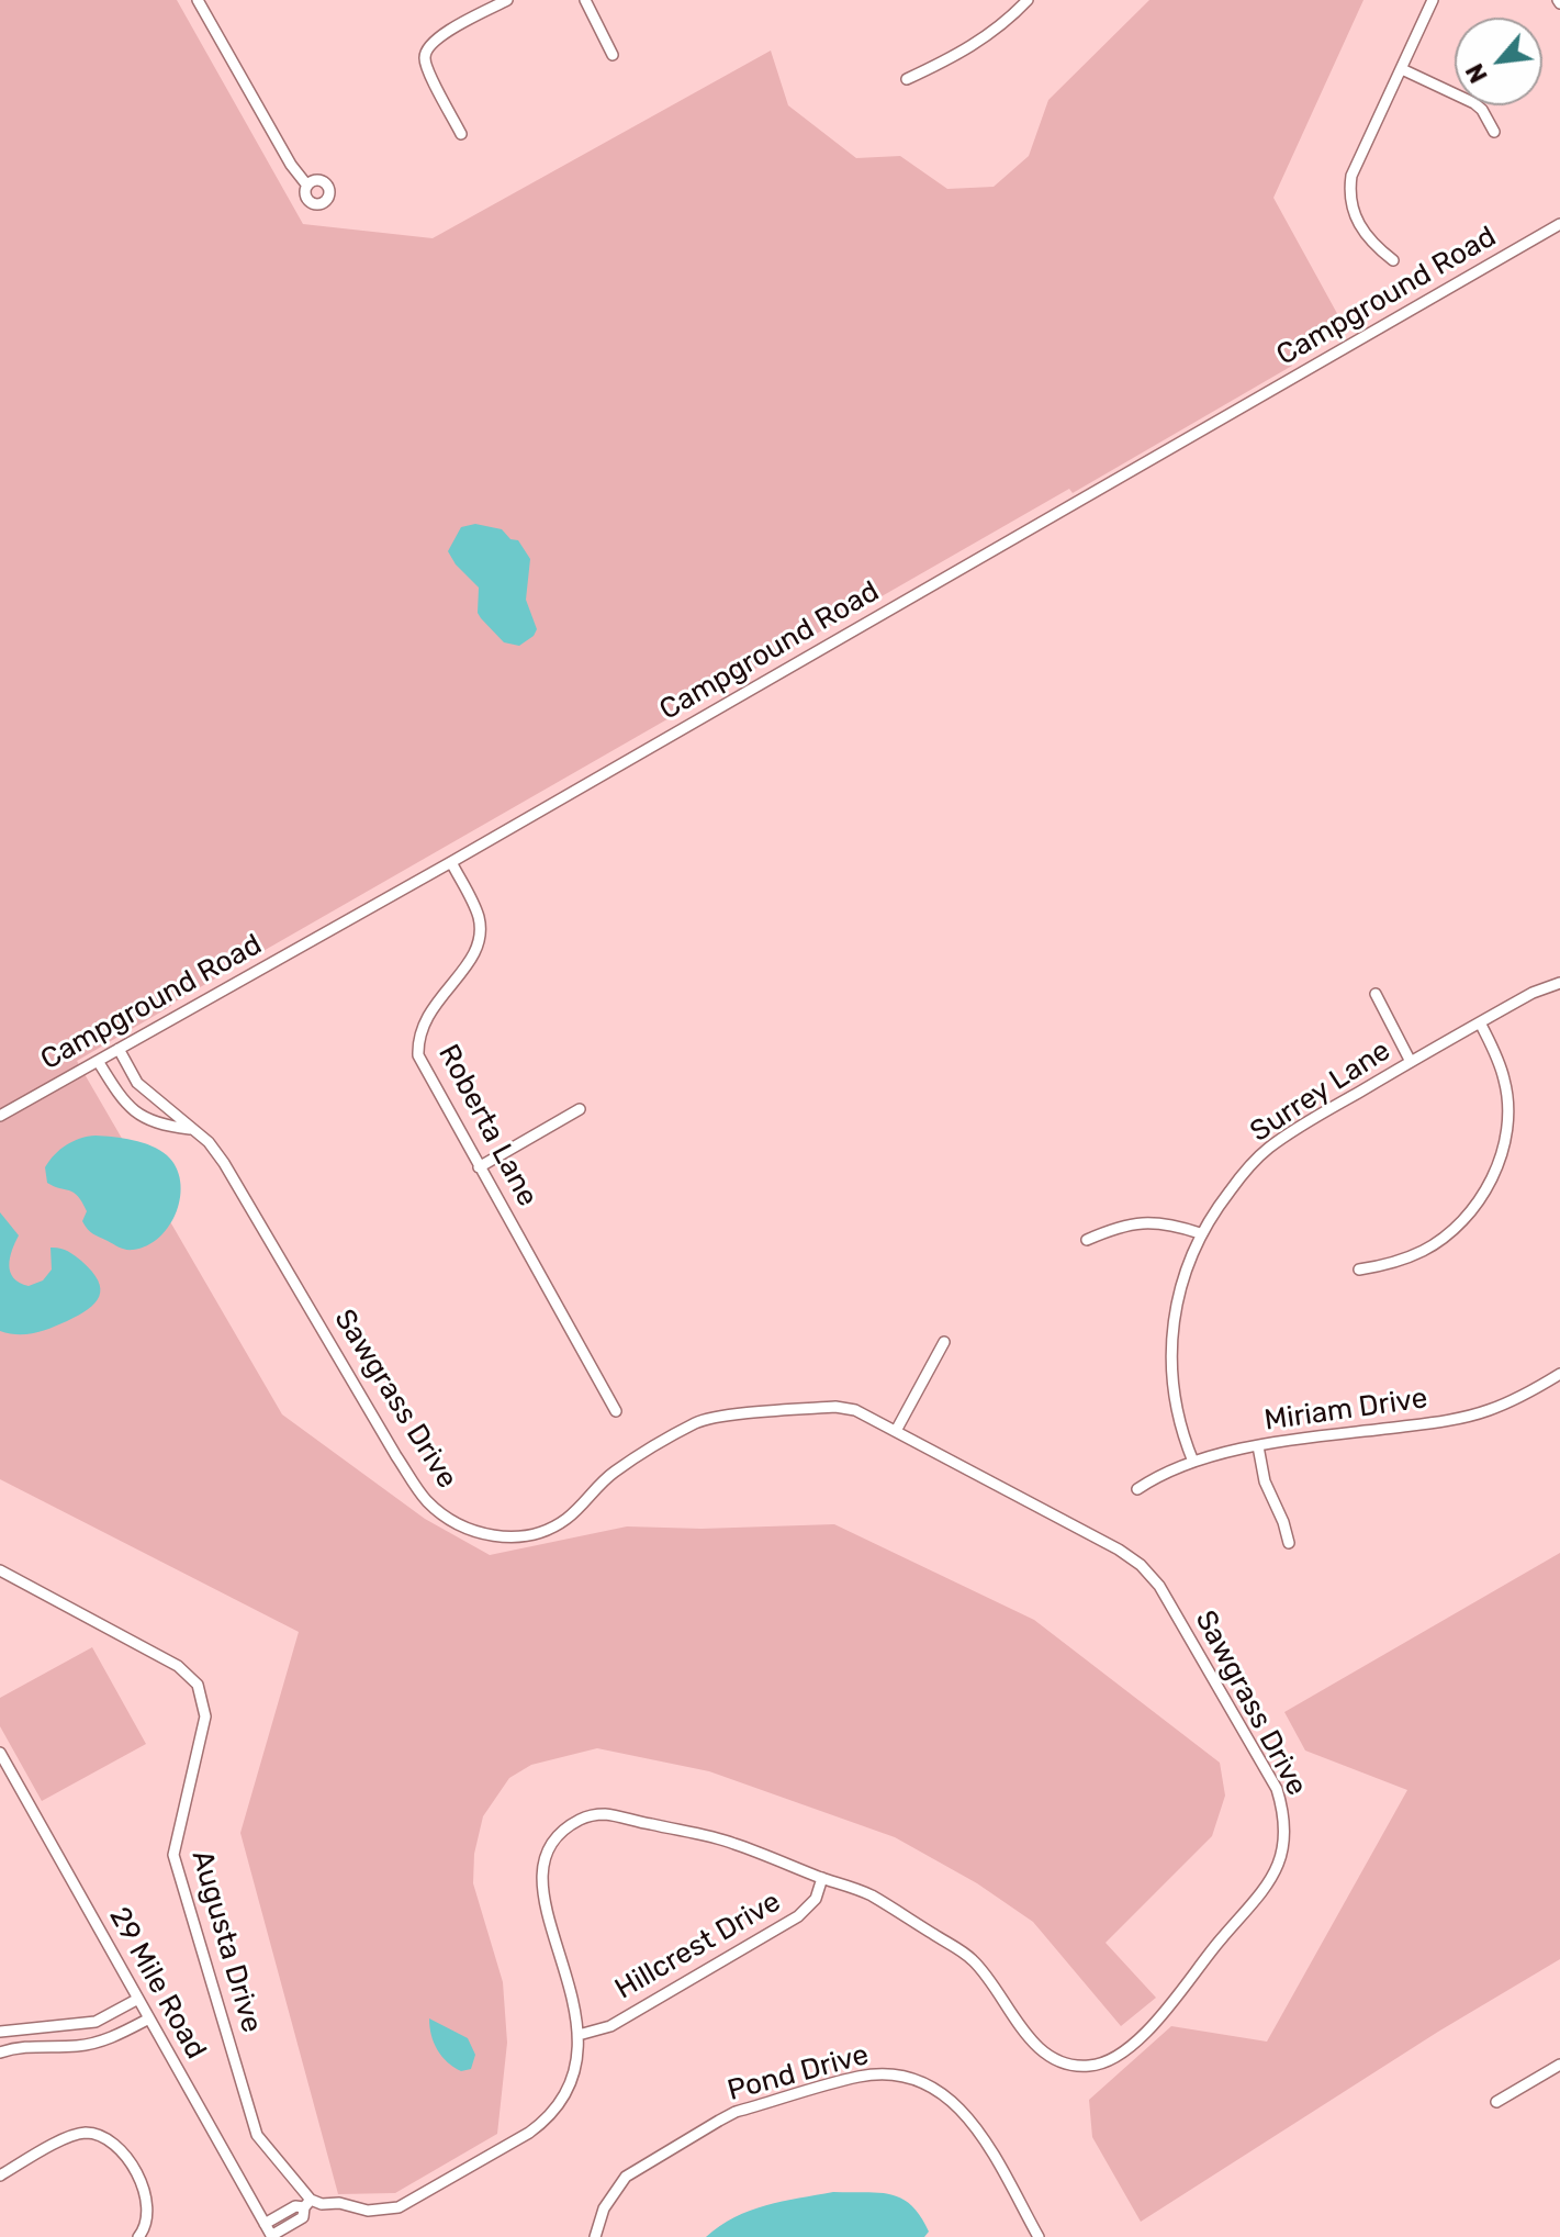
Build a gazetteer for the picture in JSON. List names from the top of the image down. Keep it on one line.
{"streets":{"street":["Campground Road","Surrey Lane","Roberta Lane","Sawgrass Drive","Miriam Drive","Augusta Drive","Hillcrest Drive","29 Mile Road","Pond Drive"]},"crossings":[["Campground Road","Roberta Lane"],["Campground Road","Sawgrass Drive"],["Surrey Lane","Miriam Drive"],["Sawgrass Drive","Augusta Drive"],["Sawgrass Drive","Hillcrest Drive"]],"north":"bottom left"}
